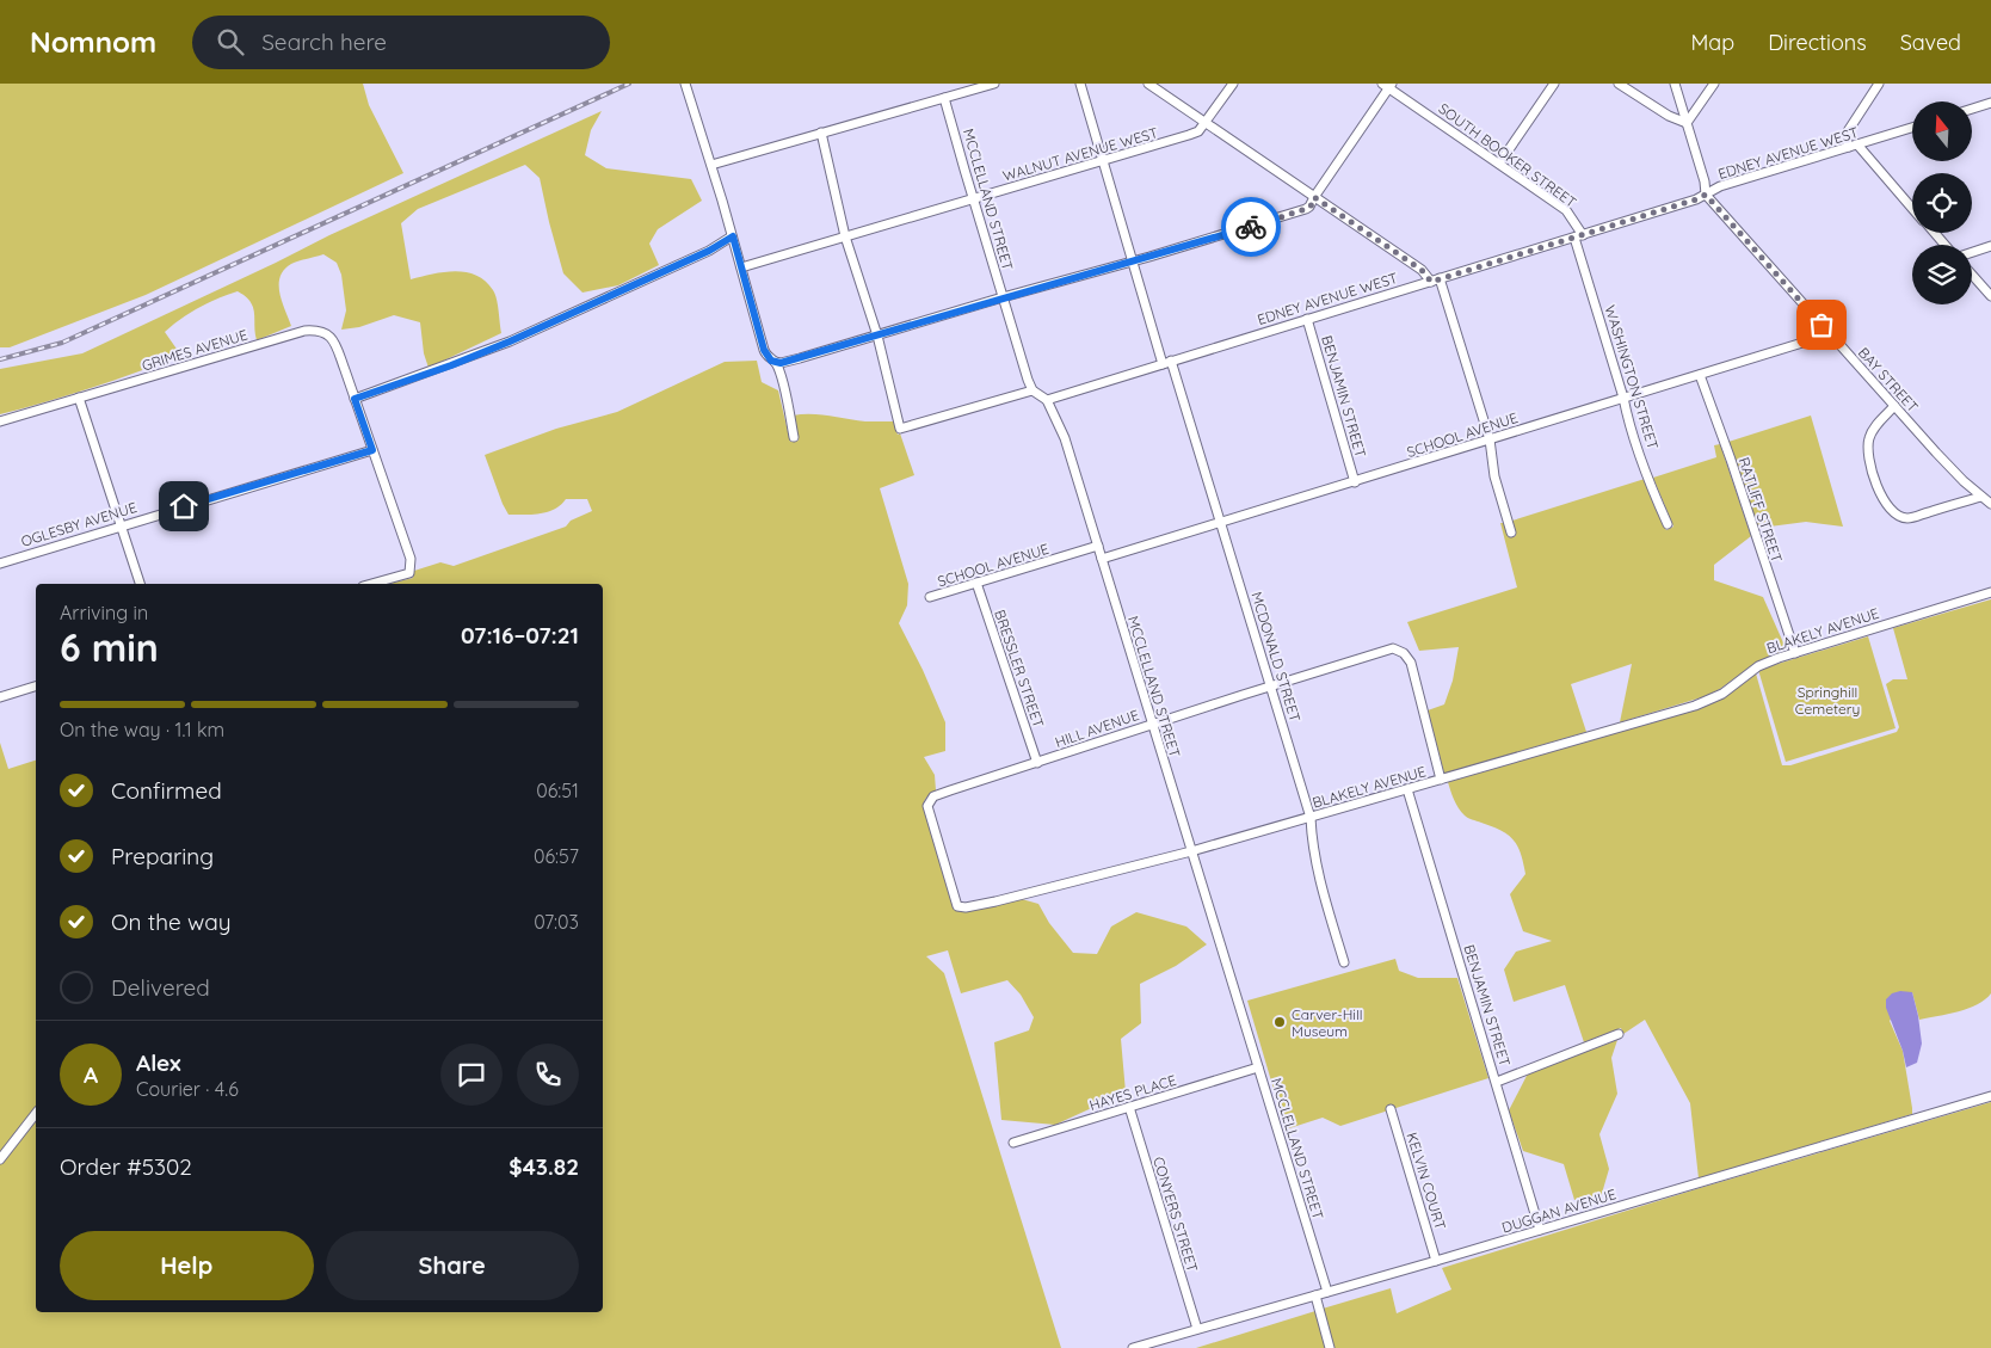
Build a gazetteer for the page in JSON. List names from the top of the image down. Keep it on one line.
{"streets":{"street":["EDNEY AVENUE WEST","WALNUT AVENUE WEST","SOUTH BOOKER STREET","MCCLELLAND STREET","GRIMES AVENUE","WASHINGTON STREET","BAY STREET","BENJAMIN STREET","SCHOOL AVENUE","RATLIFF STREET","OGLESBY AVENUE","BLAKELY AVENUE","MCDONALD STREET","BRESSLER STREET","HILL AVENUE","HAYES PLACE","KELVIN COURT","DUGGAN AVENUE","CONYERS STREET"]},"crossings":[["EDNEY AVENUE WEST","SOUTH BOOKER STREET"],["EDNEY AVENUE WEST","MCCLELLAND STREET"],["EDNEY AVENUE WEST","WASHINGTON STREET"],["EDNEY AVENUE WEST","BAY STREET"],["EDNEY AVENUE WEST","BENJAMIN STREET"],["EDNEY AVENUE WEST","MCDONALD STREET"],["WALNUT AVENUE WEST","MCCLELLAND STREET"],["WALNUT AVENUE WEST","MCDONALD STREET"],["SOUTH BOOKER STREET","WASHINGTON STREET"],["MCCLELLAND STREET","SCHOOL AVENUE"],["MCCLELLAND STREET","BLAKELY AVENUE"],["MCCLELLAND STREET","HILL AVENUE"],["MCCLELLAND STREET","HAYES PLACE"],["MCCLELLAND STREET","DUGGAN AVENUE"],["GRIMES AVENUE","OGLESBY AVENUE"],["WASHINGTON STREET","SCHOOL AVENUE"],["BAY STREET","SCHOOL AVENUE"],["BENJAMIN STREET","SCHOOL AVENUE"],["BENJAMIN STREET","BLAKELY AVENUE"],["BENJAMIN STREET","DUGGAN AVENUE"],["SCHOOL AVENUE","RATLIFF STREET"],["SCHOOL AVENUE","MCDONALD STREET"],["SCHOOL AVENUE","BRESSLER STREET"],["RATLIFF STREET","BLAKELY AVENUE"],["BLAKELY AVENUE","MCDONALD STREET"],["BLAKELY AVENUE","BRESSLER STREET"],["BLAKELY AVENUE","HILL AVENUE"],["MCDONALD STREET","HILL AVENUE"],["BRESSLER STREET","HILL AVENUE"],["HAYES PLACE","CONYERS STREET"],["KELVIN COURT","DUGGAN AVENUE"],["DUGGAN AVENUE","CONYERS STREET"]],"parks":["Springhill Cemetery"],"places":["Carver-Hill Museum"],"north":"top","page":{"header":"Nomnom","search":"Search here","nav":["Map","Directions","Saved"],"heading":["6 min","Arriving in","07:16–07:21"],"panel":["Alex","Courier · 4.6","Order #5302","$43.82"],"bar":"On the way · 1.1 km","list":[["Confirmed","06:51"],["Preparing","06:57"],["On the way","07:03"],"Delivered"],"round":"A","buttons":["Help","Share"]}}
